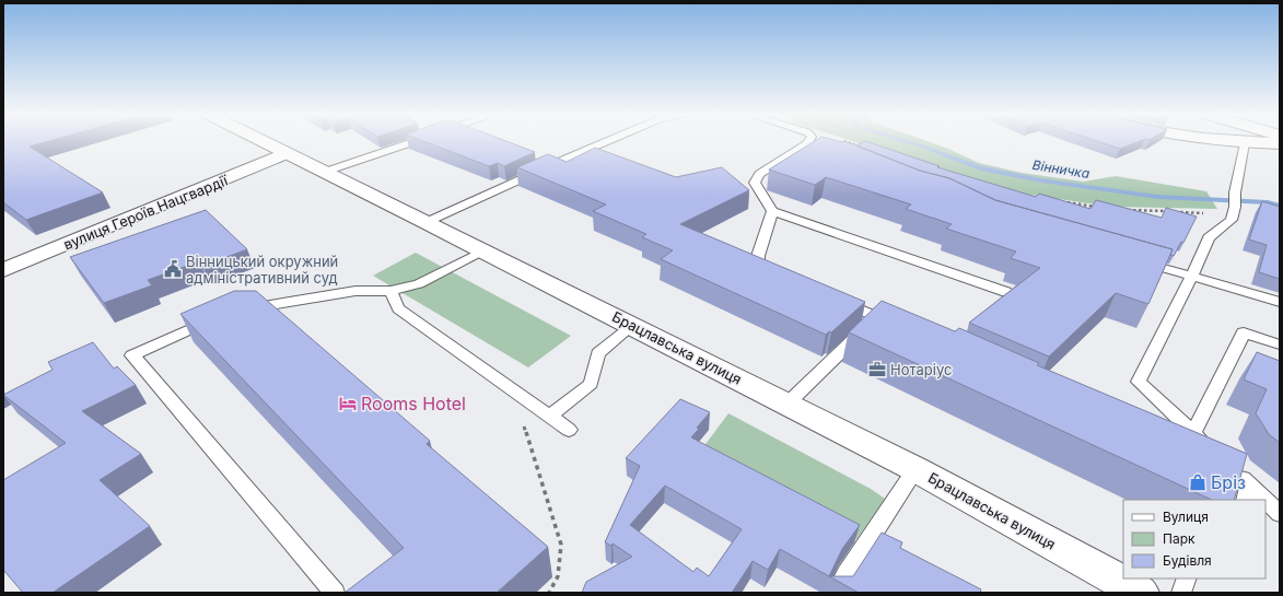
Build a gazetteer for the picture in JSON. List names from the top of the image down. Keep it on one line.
{"streets":{"main road":["вулиця Героїв Нацгвардії","Брацлавська вулиця"]},"crossings":[["вулиця Героїв Нацгвардії","Брацлавська вулиця"]],"water":["Вінничка"],"places":{"public building":["Вінницький окружний адміністративний суд"],"office":["Нотаріус"],"hotel":["Rooms Hotel"],"shop":["Бріз"]},"legend":["Вулиця","Парк","Будівля"]}
